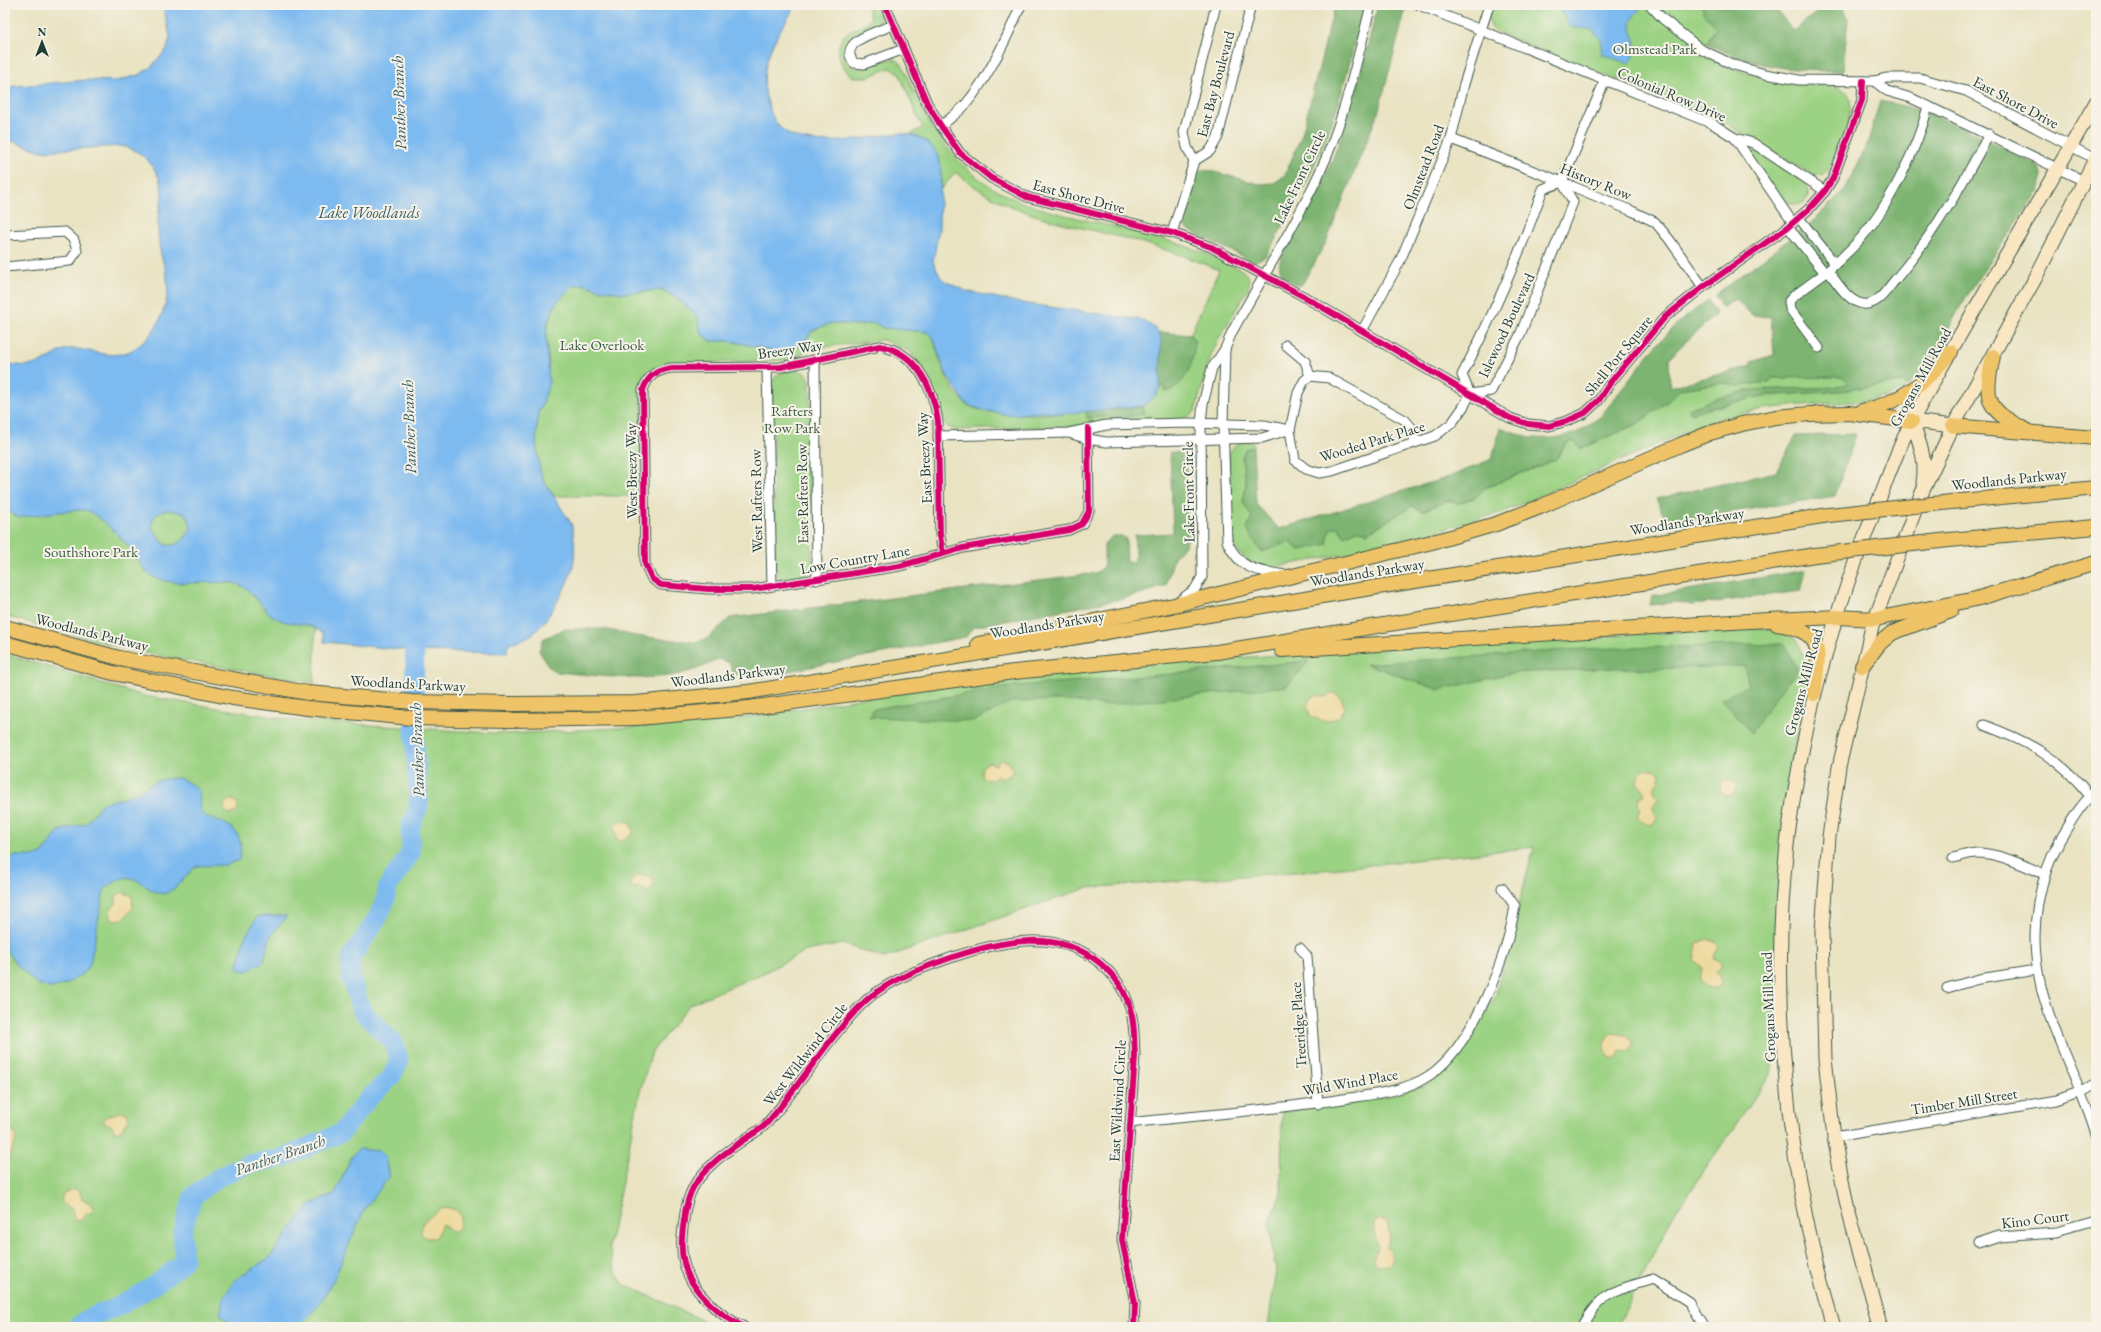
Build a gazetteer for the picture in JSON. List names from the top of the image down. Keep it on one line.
{"streets":{"main road":["Grogans Mill Road","Woodlands Parkway"],"street":["East Bay Boulevard","Colonial Row Drive","East Shore Drive","Olmstead Road","Lake Front Circle","History Row","Islewood Boulevard","Breezy Way","Shell Port Square","Wooded Park Place","East Breezy Way","West Breezy Way","East Rafters Row","West Rafters Row","Low Country Lane","Treeridge Place","West Wildwind Circle","Wild Wind Place","East Wildwind Circle","Timber Mill Street","Kino Court"]},"crossings":[["Colonial Row Drive","Olmstead Road"],["Colonial Row Drive","Shell Port Square"],["East Shore Drive","Lake Front Circle"],["East Shore Drive","Shell Port Square"],["East Shore Drive","Grogans Mill Road"],["Olmstead Road","History Row"],["Olmstead Road","Shell Port Square"],["Lake Front Circle","Shell Port Square"],["History Row","Islewood Boulevard"],["History Row","Shell Port Square"],["Islewood Boulevard","Shell Port Square"],["Islewood Boulevard","Wooded Park Place"],["Breezy Way","East Breezy Way"],["Breezy Way","West Breezy Way"],["Breezy Way","East Rafters Row"],["Breezy Way","West Rafters Row"],["Shell Port Square","Wooded Park Place"],["East Breezy Way","Low Country Lane"],["West Breezy Way","Low Country Lane"],["East Rafters Row","Low Country Lane"],["West Rafters Row","Low Country Lane"],["Treeridge Place","Wild Wind Place"],["West Wildwind Circle","East Wildwind Circle"],["Wild Wind Place","East Wildwind Circle"]],"water":["Panther Branch","Lake Woodlands"],"parks":["Olmstead Park","Lake Overlook","Rafters Row Park","Southshore Park"],"north":"top"}
